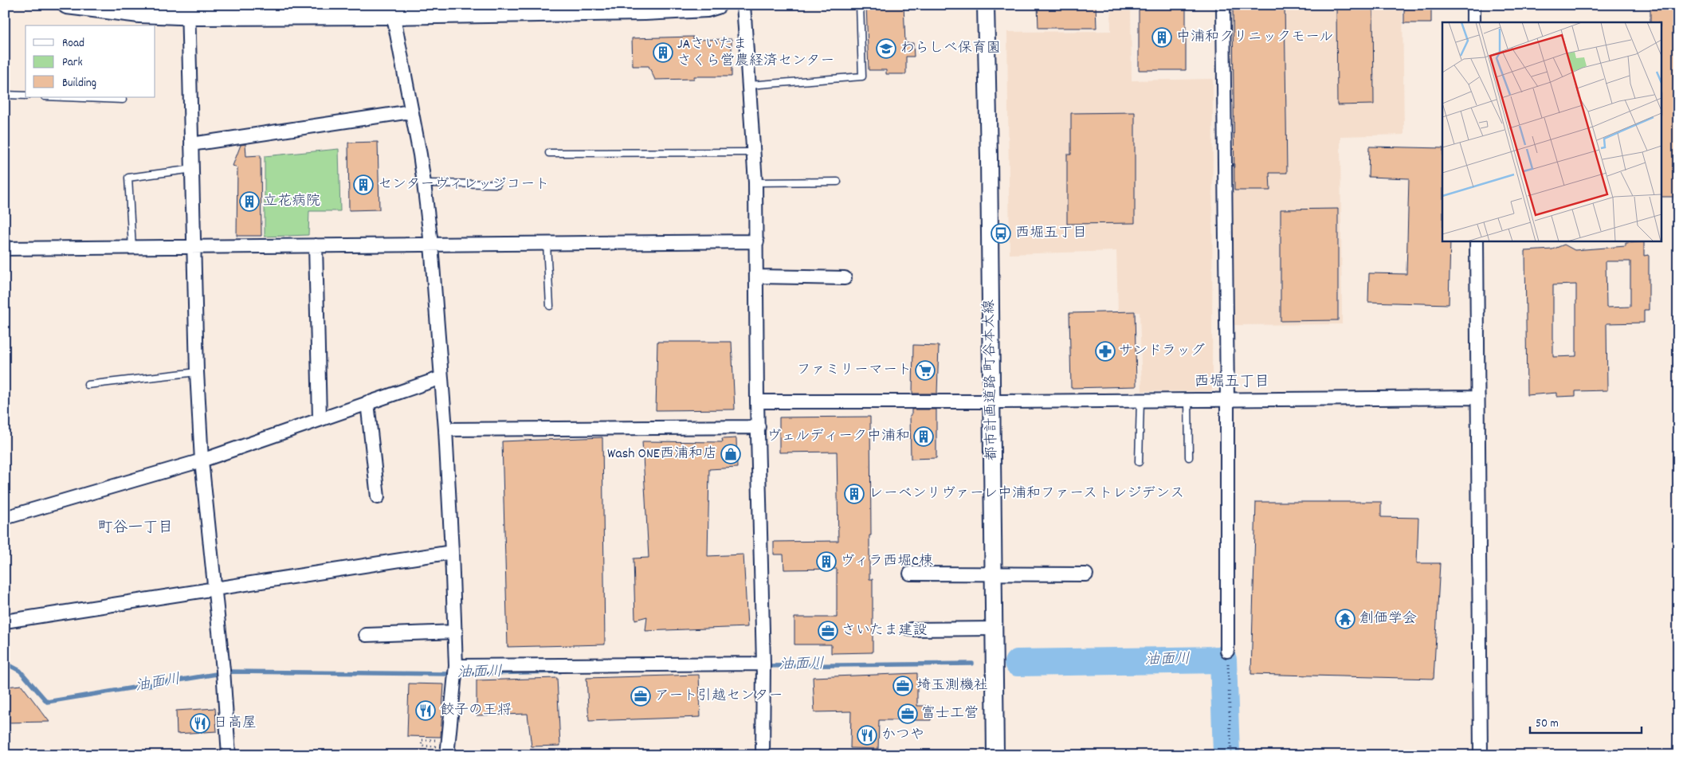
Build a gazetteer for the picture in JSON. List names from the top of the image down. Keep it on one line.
{"streets":{"street":["都市計画道路 町谷本太線"]},"districts":["西堀五丁目","町谷一丁目"],"water":["油面川"],"places":{"building":["中浦和クリニックモール","JAさいたま さくら営農経済センター","センターヴィレッジコート","立花病院","ヴェルディーク中浦和","レーベンリヴァーレ中浦和ファーストレジデンス","ヴィラ西堀C棟"],"school or university":["わらしべ保育園"],"bus stop":["西堀五丁目"],"pharmacy":["サンドラッグ"],"supermarket":["ファミリーマート"],"shop":["Wash ONE西浦和店"],"temple":["創価学会"],"office":["さいたま建設","埼玉測機社","アート引越センター","富士工営"],"restaurant":["餃子の王将","日高屋","かつや"]},"legend":["Road","Park","Building"],"scale_bar":"50 m"}
